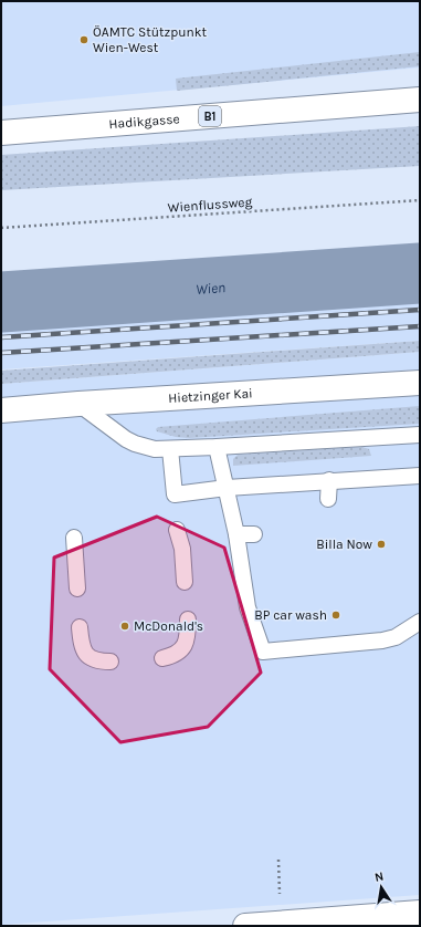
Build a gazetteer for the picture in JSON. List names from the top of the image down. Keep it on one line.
{"streets":{"main road":["B1","Hadikgasse","Hietzinger Kai"],"path":["Wienflussweg"]},"water":["Wien"],"places":["ÖAMTC Stützpunkt Wien-West","Billa Now","BP car wash","McDonald's"],"north":"top"}
